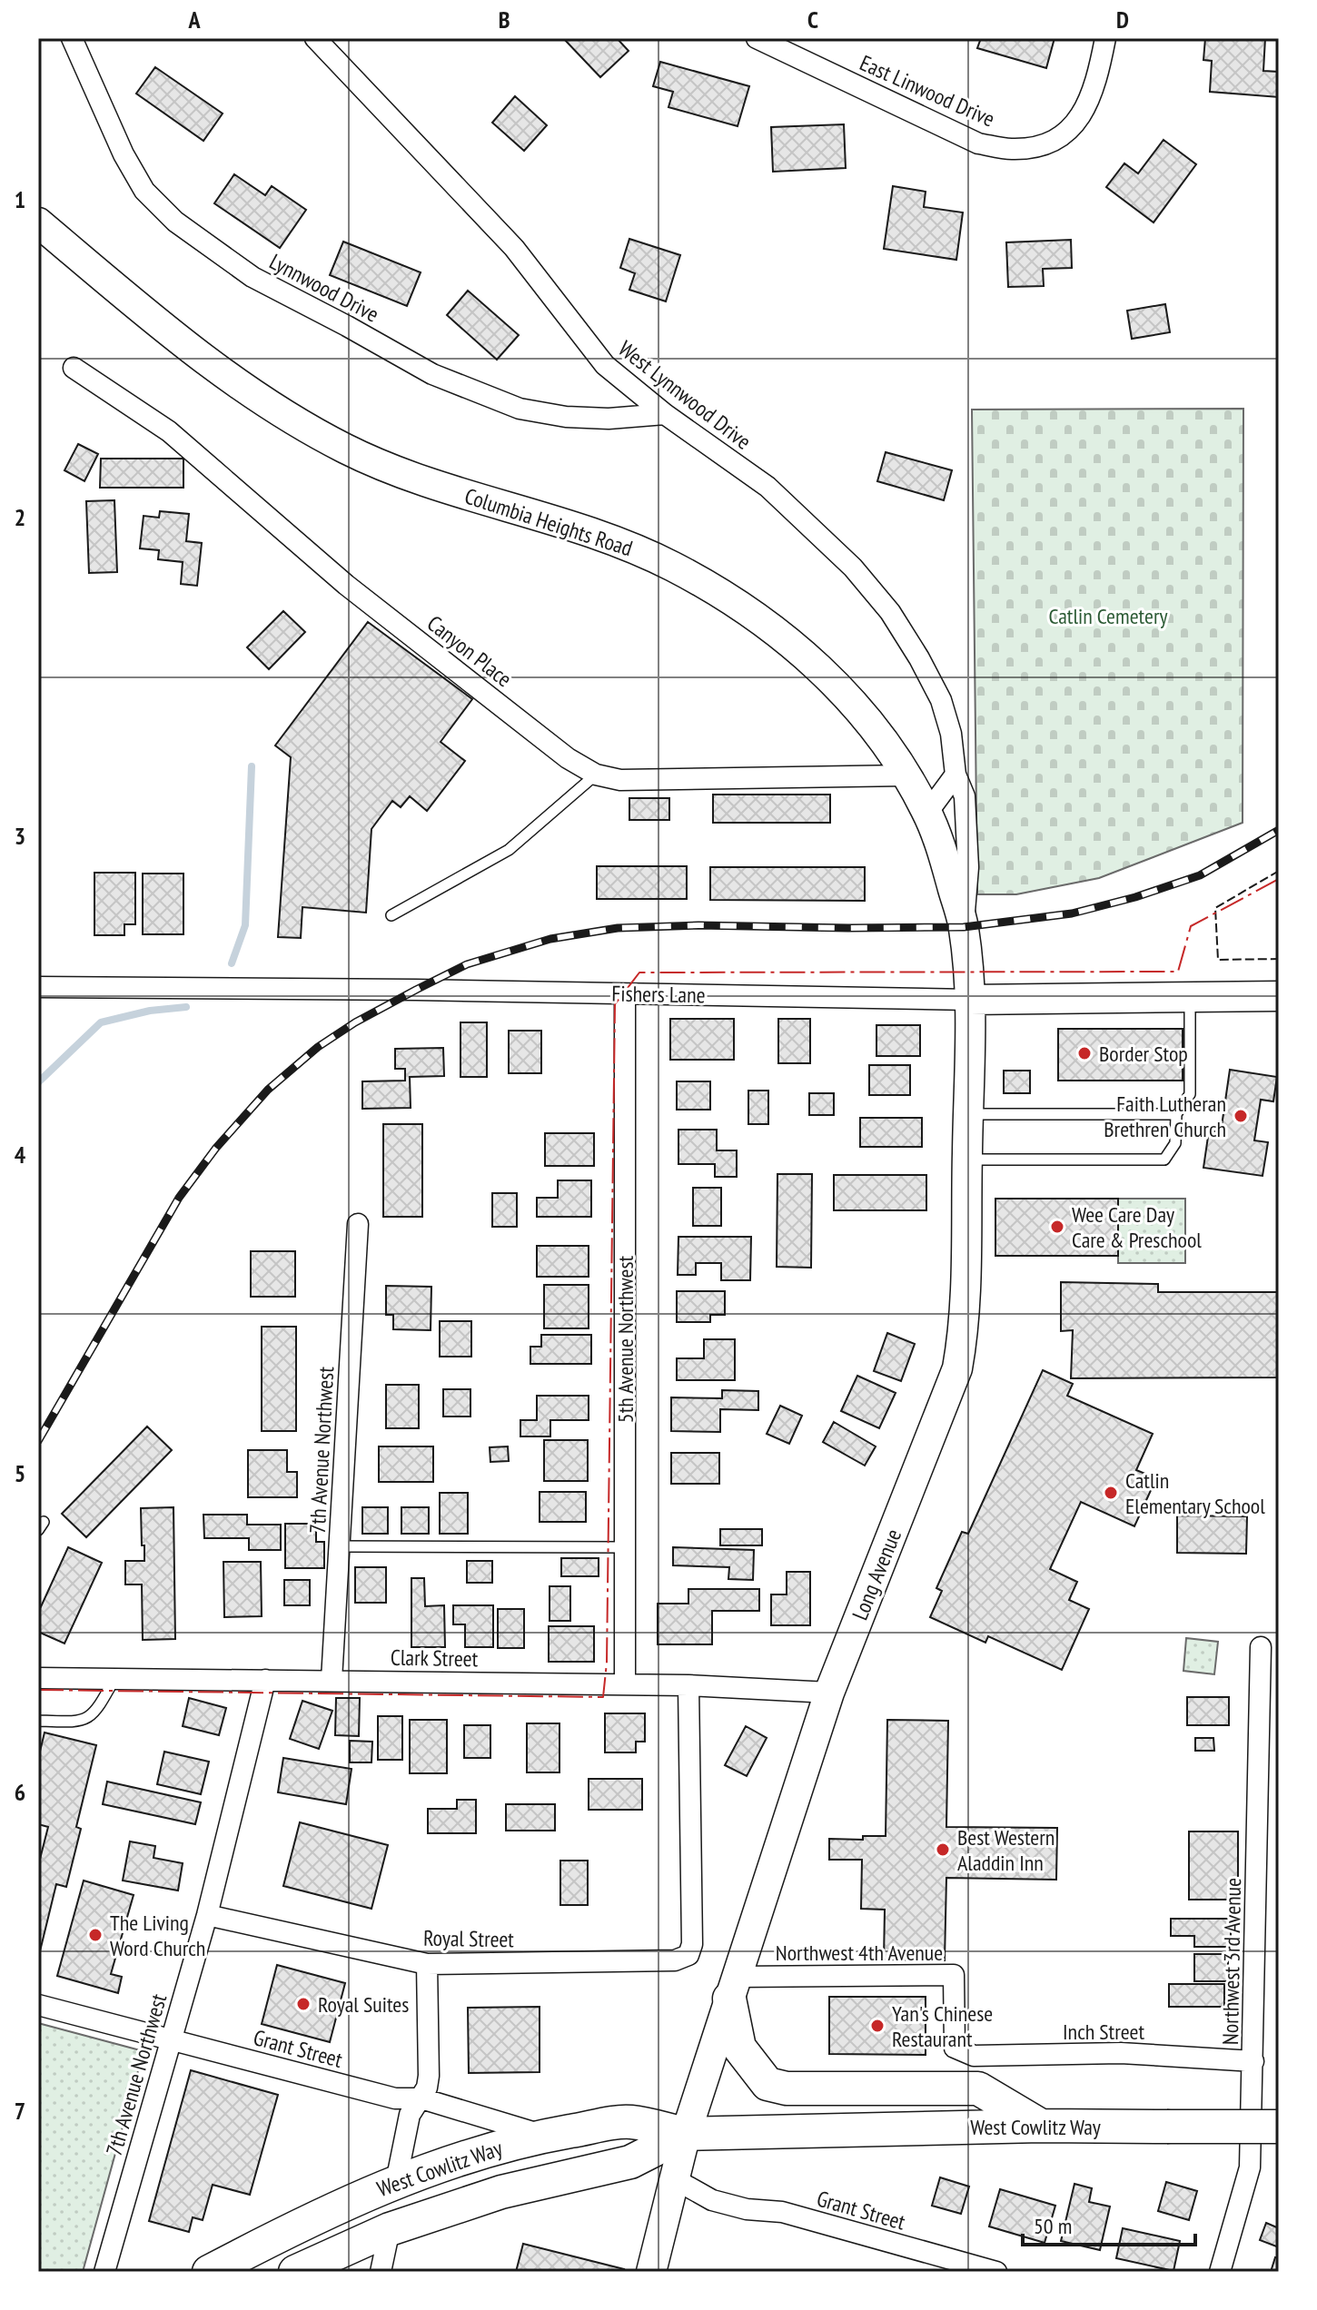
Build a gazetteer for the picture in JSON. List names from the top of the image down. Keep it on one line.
{"streets":{"main road":["West Cowlitz Way"],"street":["East Linwood Drive","Lynnwood Drive","West Lynnwood Drive","Columbia Heights Road","Canyon Place","Fishers Lane","5th Avenue Northwest","7th Avenue Northwest","Long Avenue","Clark Street","Royal Street","Northwest 4th Avenue","Northwest 3rd Avenue","Inch Street","Grant Street"]},"crossings":[["Lynnwood Drive","West Lynnwood Drive"],["West Lynnwood Drive","Columbia Heights Road"],["Columbia Heights Road","Canyon Place"],["Columbia Heights Road","Fishers Lane"],["Columbia Heights Road","Long Avenue"],["Fishers Lane","5th Avenue Northwest"],["Fishers Lane","Long Avenue"],["5th Avenue Northwest","Clark Street"],["7th Avenue Northwest","Clark Street"],["7th Avenue Northwest","Royal Street"],["7th Avenue Northwest","Grant Street"],["Long Avenue","Clark Street"],["Long Avenue","Northwest 4th Avenue"],["Long Avenue","West Cowlitz Way"],["Clark Street","Royal Street"],["Northwest 4th Avenue","Inch Street"],["Northwest 3rd Avenue","Inch Street"],["Grant Street","West Cowlitz Way"]],"parks":["Catlin Cemetery"],"places":["Border Stop","Faith Lutheran Brethren Church","Wee Care Day Care & Preschool","Catlin Elementary School","Best Western Aladdin Inn","The Living Word Church","Royal Suites","Yan's Chinese Restaurant"],"scale_bar":"50 m","grid":{"columns":["A","B","C","D"],"rows":["1","2","3","4","5","6","7"]}}
